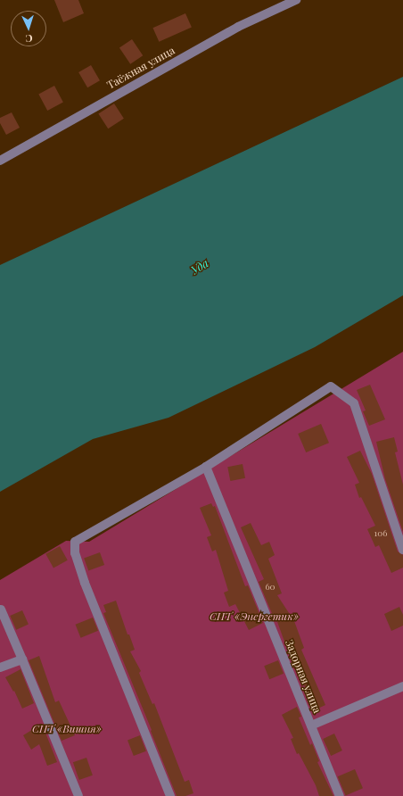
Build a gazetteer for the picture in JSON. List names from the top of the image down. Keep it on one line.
{"streets":{"street":["Таёжная улица","Задорная улица"]},"water":["Уда"],"parks":["СНТ «Энергетик»","СНТ «Вишня»"],"house_numbers":["106","60"],"north":"bottom"}
